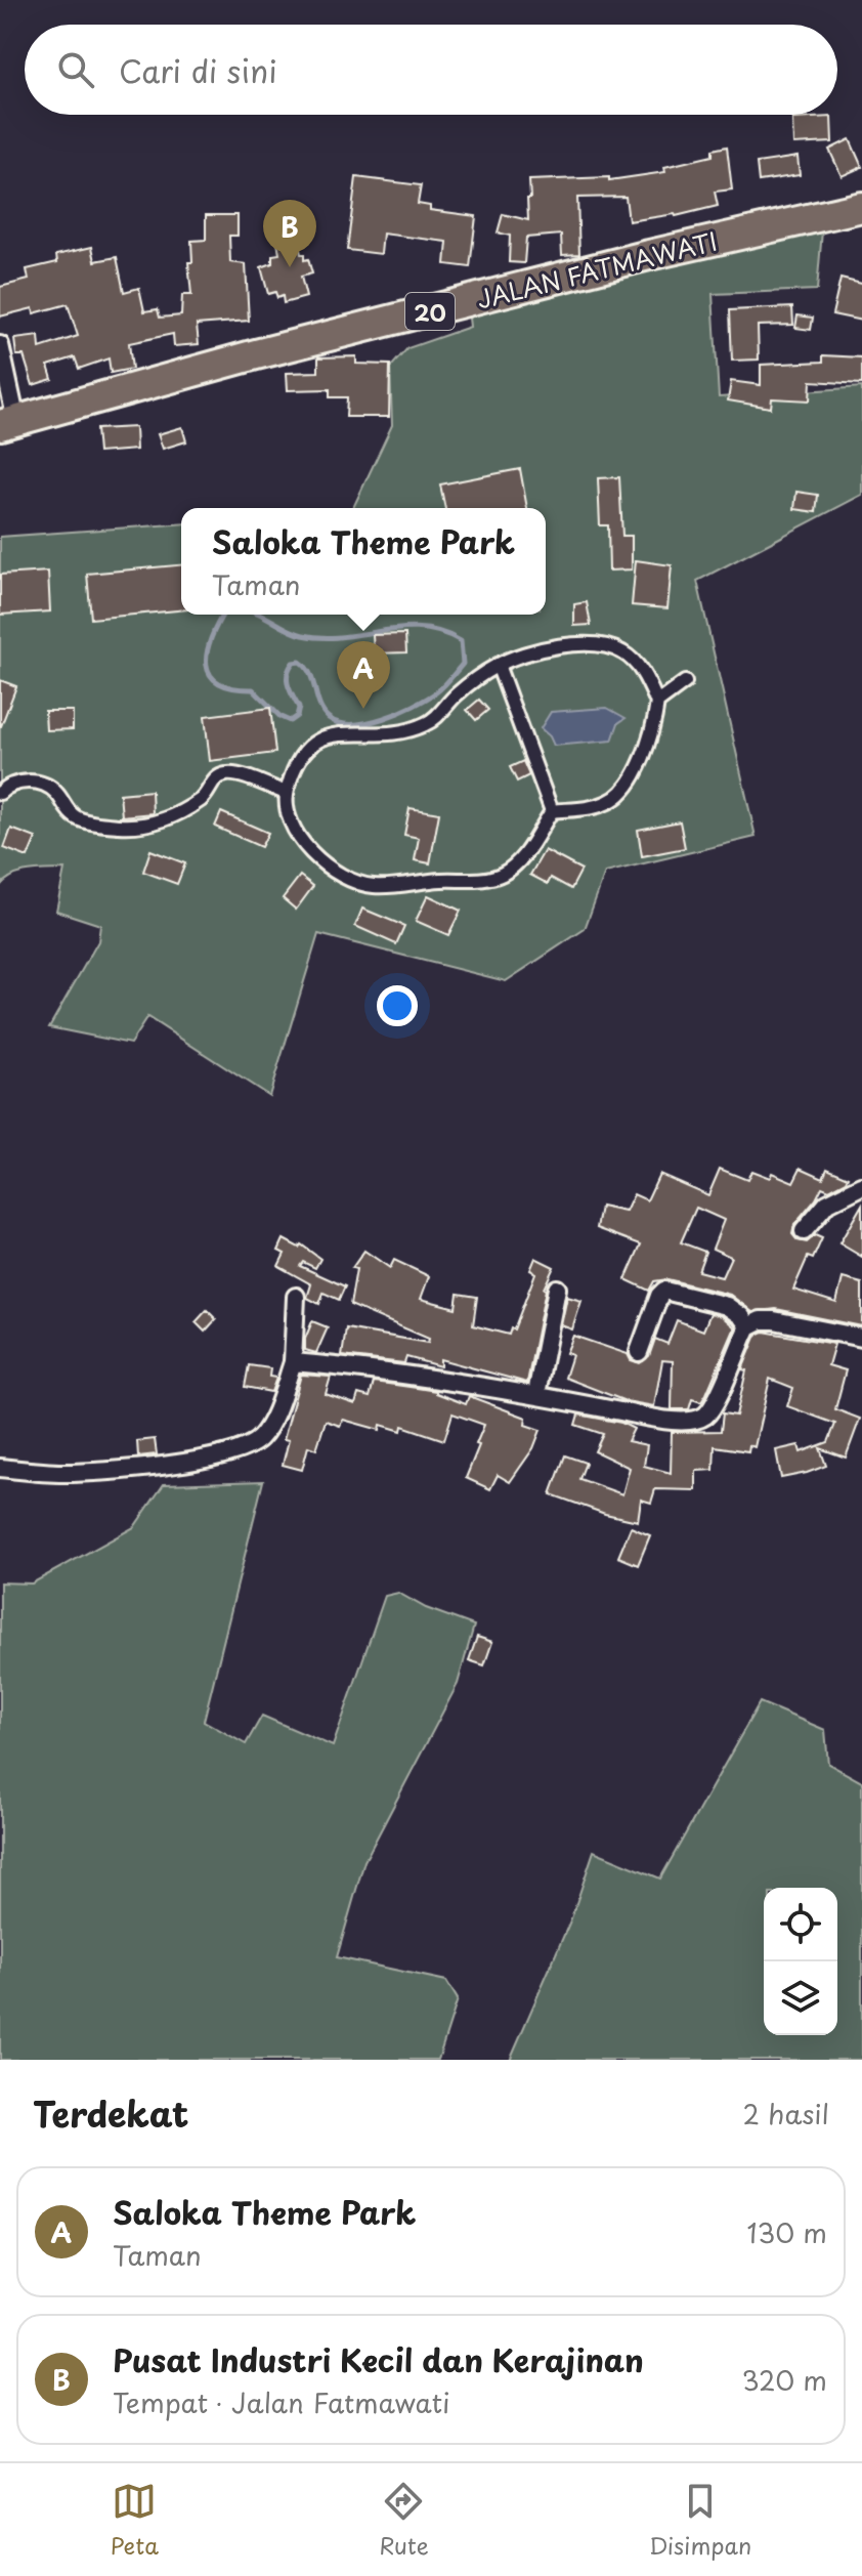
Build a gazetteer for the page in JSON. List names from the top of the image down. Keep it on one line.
{"streets":{"highway":["JALAN FATMAWATI","20"]},"page":{"search":"Cari di sini","pins":["B","A"],"popup":["Saloka Theme Park","Taman"],"heading":["Terdekat","2 hasil"],"list":[{"mark":"A","name":"Saloka Theme Park","note":"Taman","value":"130 m"},{"mark":"B","name":"Pusat Industri Kecil dan Kerajinan","note":"Tempat · Jalan Fatmawati","value":"320 m"}],"nav":["Peta","Rute","Disimpan"]}}
